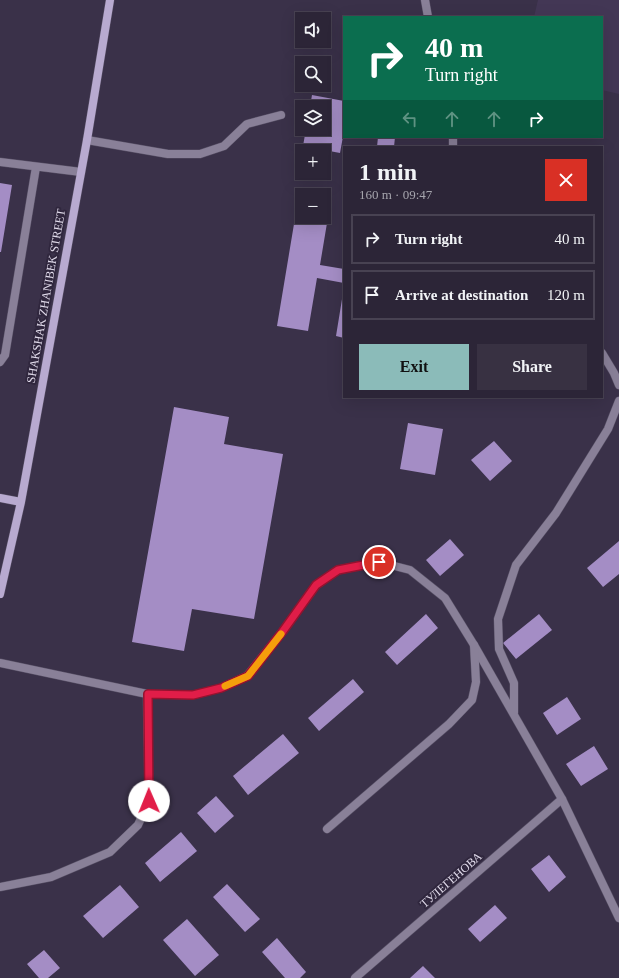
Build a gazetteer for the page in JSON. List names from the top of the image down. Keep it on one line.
{"streets":{"main road":["SHAKSHAK ZHANIBEK STREET"],"street":["ТУЛЕГЕНОВА"]},"page":{"map_buttons":["+","−"],"turn":["40 m","Turn right"],"heading":["1 min","160 m · 09:47"],"list":[{"name":"Turn right","value":"40 m"},{"name":"Arrive at destination","value":"120 m"}],"buttons":["Exit","Share"]}}
